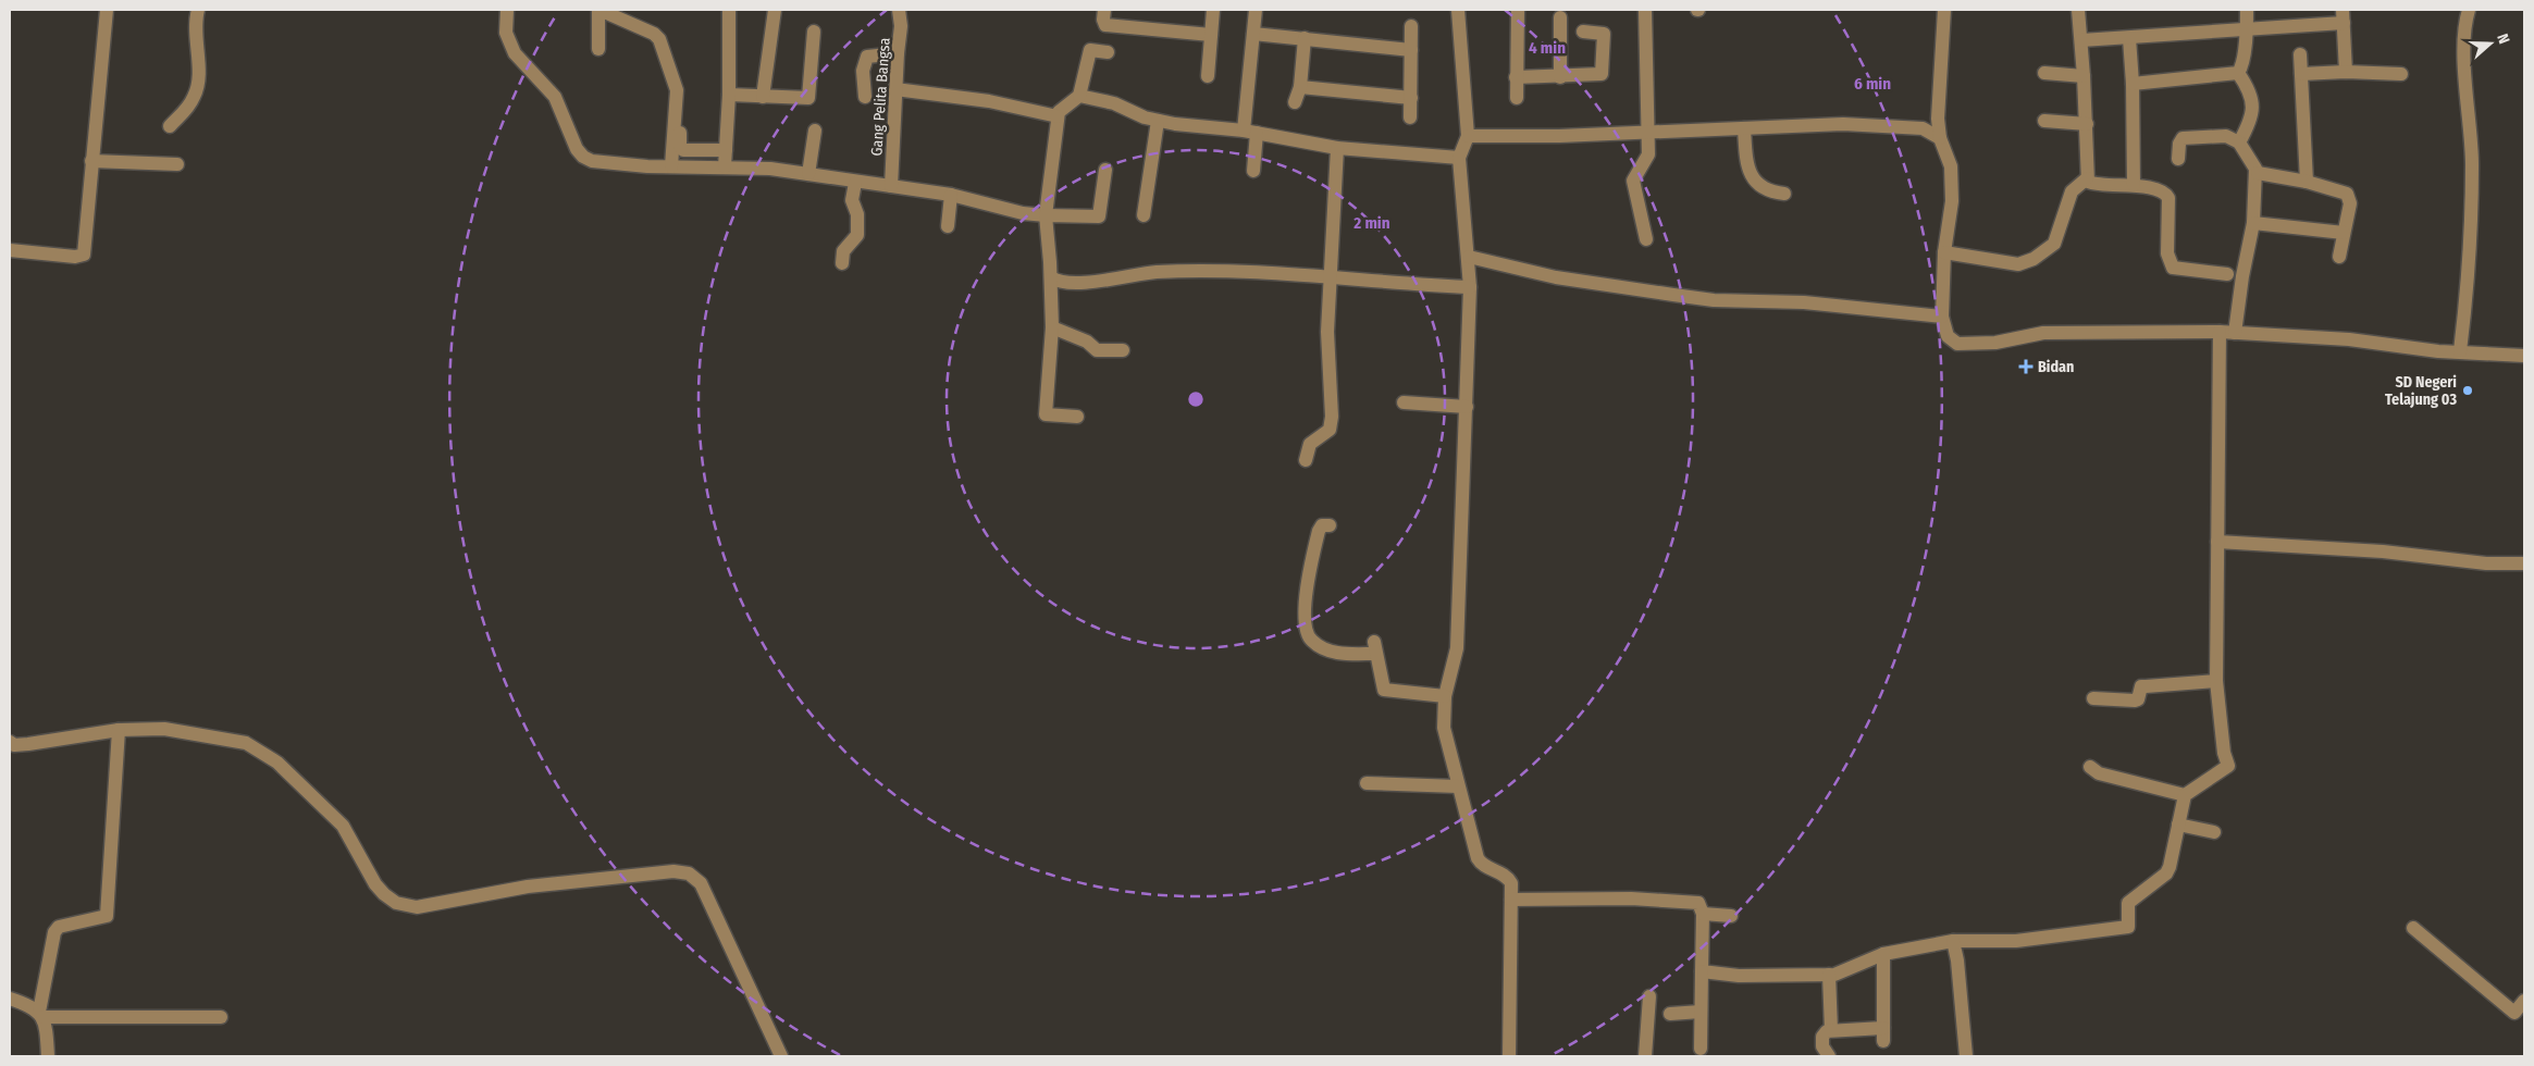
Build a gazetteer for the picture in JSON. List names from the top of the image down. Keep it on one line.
{"streets":{"street":["Gang Pelita Bangsa"]},"places":{"health":["Bidan"],"other":["SD Negeri Telajung 03"]},"north":"right","rings":["4 min","6 min","2 min"]}
